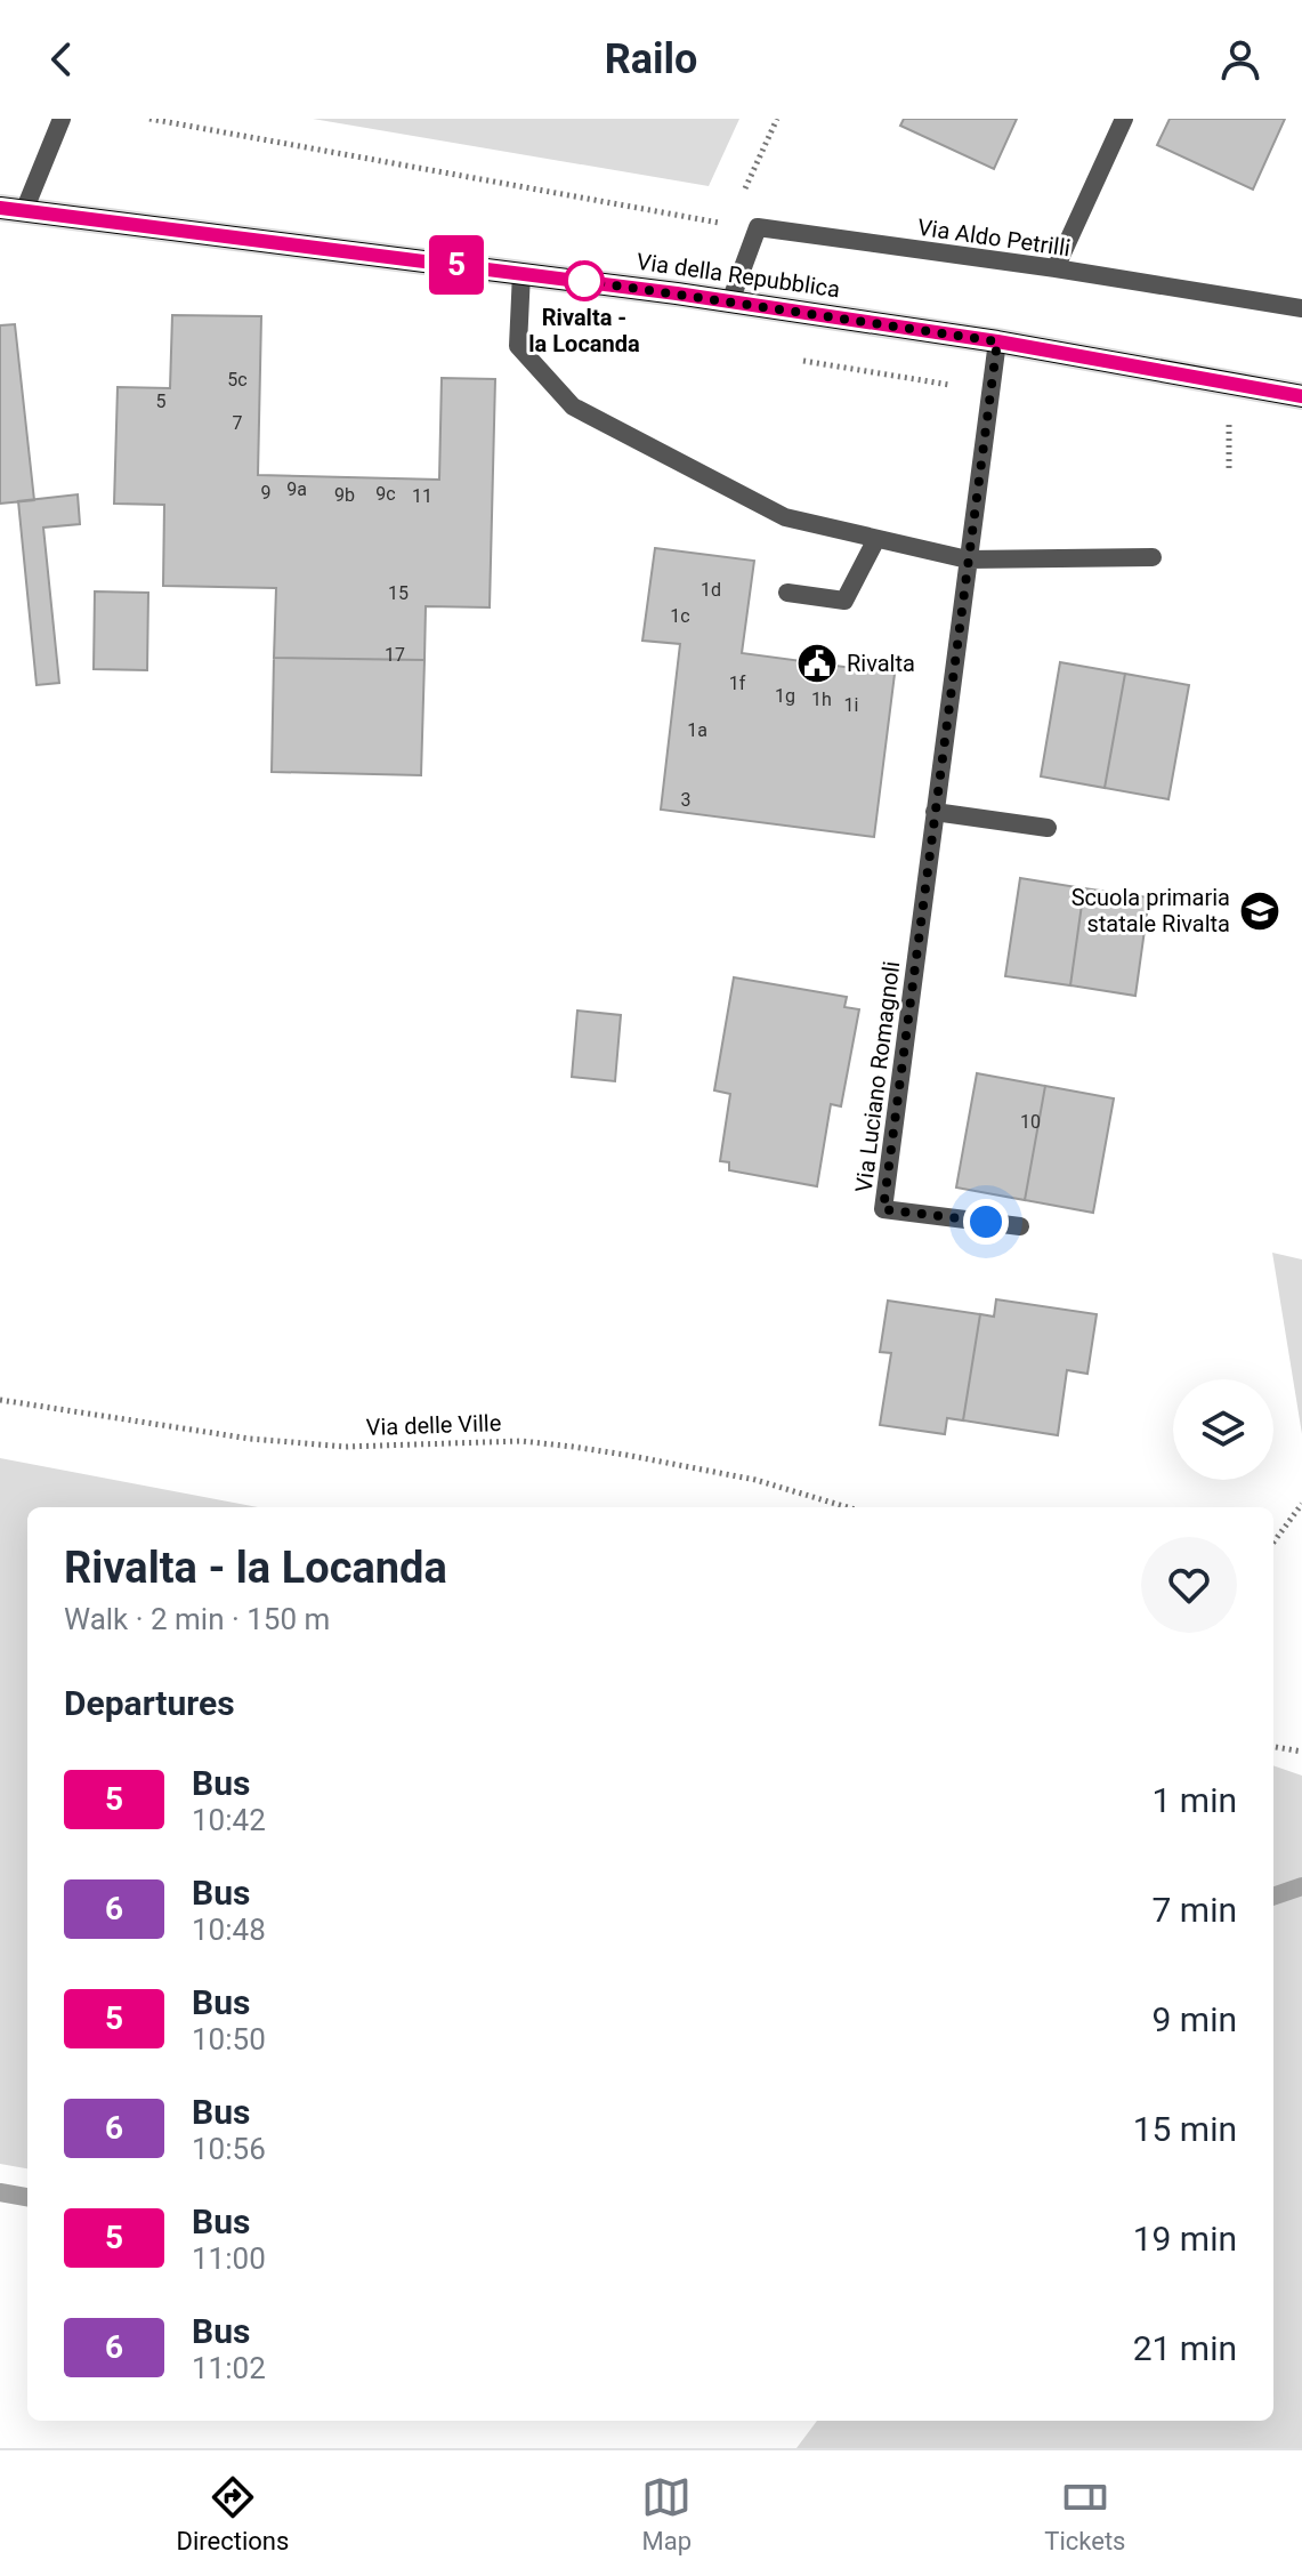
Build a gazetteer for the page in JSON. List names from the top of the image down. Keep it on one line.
{"streets":{"main road":["Via della Repubblica"],"street":["Via Aldo Petrilli","Via Luciano Romagnoli"],"path":["Via delle Ville"]},"crossings":[["Via Aldo Petrilli","Via della Repubblica"],["Via della Repubblica","Via Luciano Romagnoli"]],"places":{"other":["Rivalta - la Locanda"],"public building":["Rivalta"],"school or university":["Scuola primaria statale Rivalta"]},"lines":["bus line 5"],"house_numbers":["5c","5","7","9a","9","9c","9b","11","1d","15","1c","17","1f","1g","1h","1i","1a","3","10"],"page":{"header":"Railo","on_map":"5","heading":[["Rivalta - la Locanda","Walk · 2 min · 150 m"],"Departures"],"list":[{"mark":"5","name":"Bus","note":"10:42","value":"1 min"},{"mark":"6","name":"Bus","note":"10:48","value":"7 min"},{"mark":"5","name":"Bus","note":"10:50","value":"9 min"},{"mark":"6","name":"Bus","note":"10:56","value":"15 min"},{"mark":"5","name":"Bus","note":"11:00","value":"19 min"},{"mark":"6","name":"Bus","note":"11:02","value":"21 min"}],"tabs":["Directions","Map","Tickets"]}}
